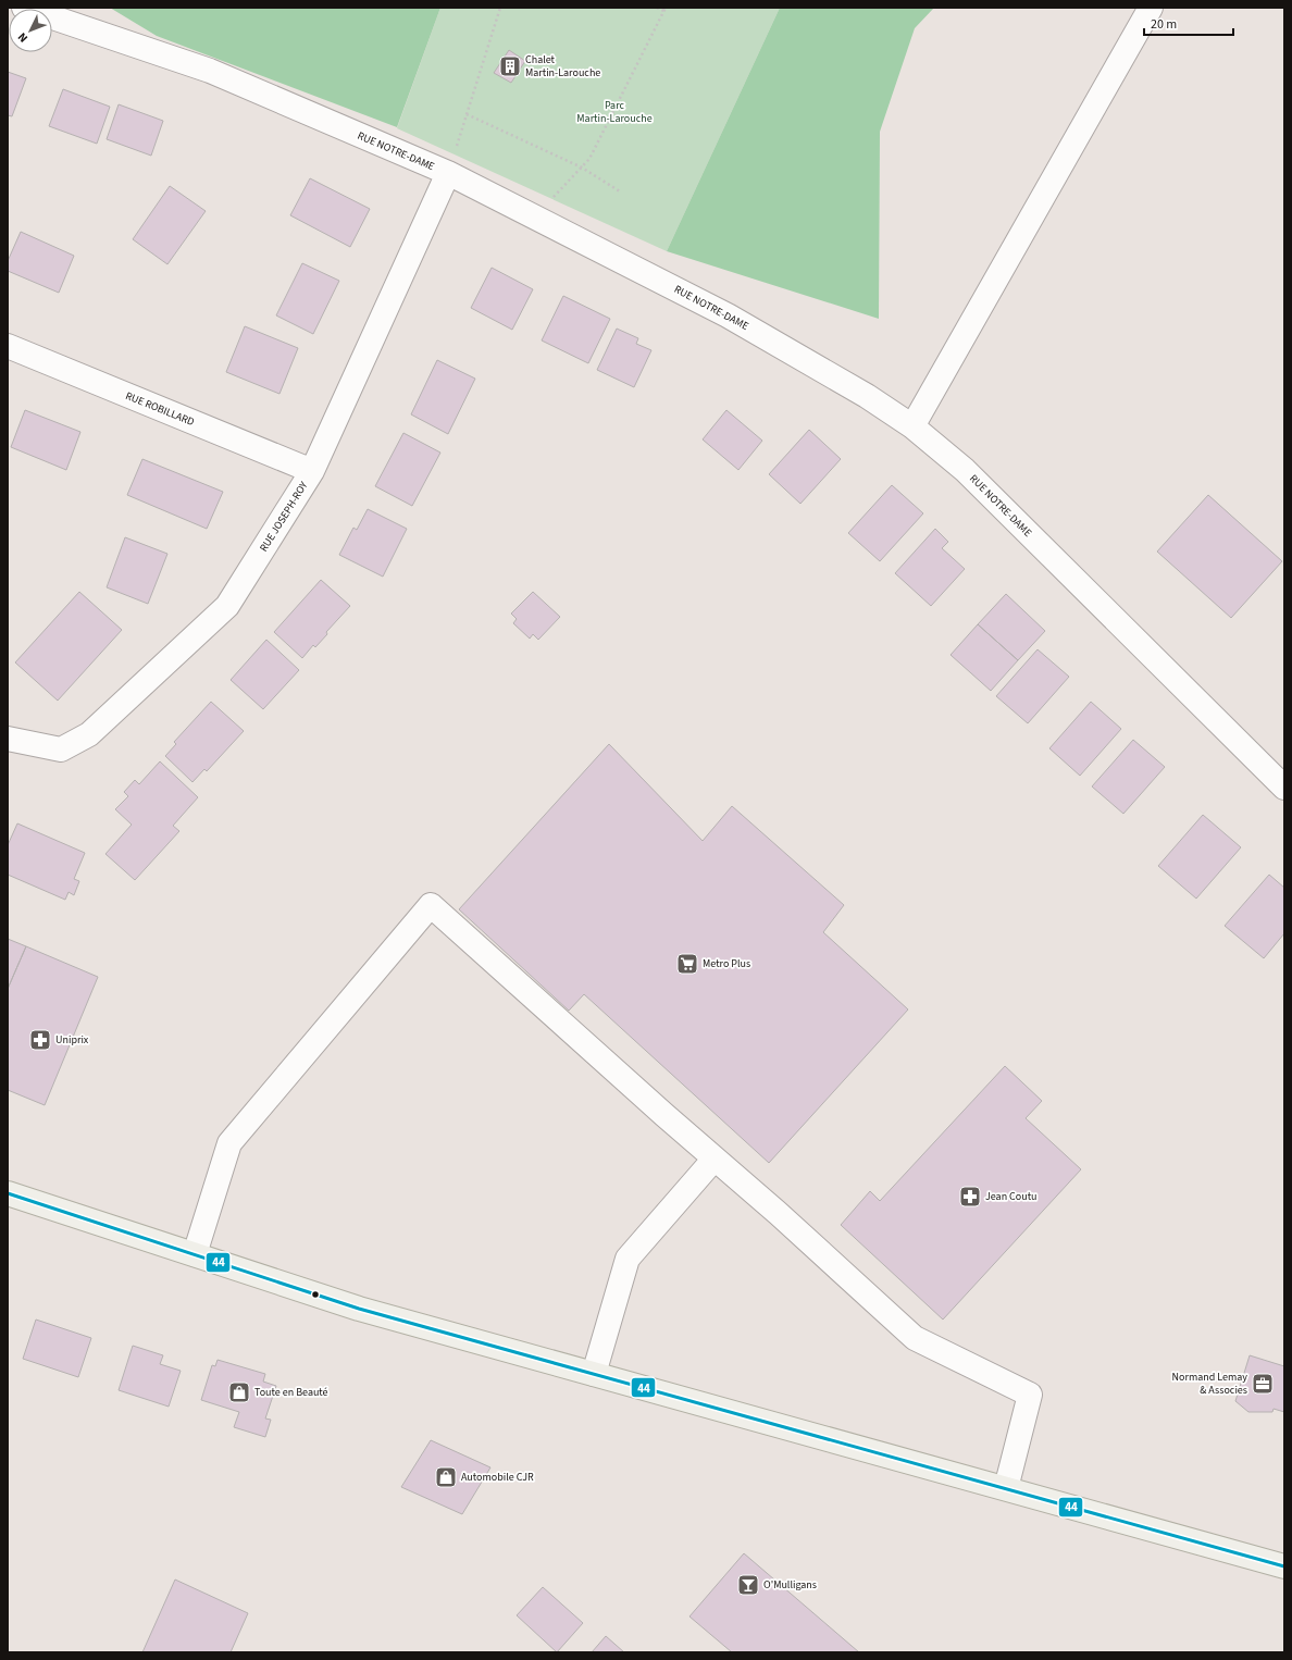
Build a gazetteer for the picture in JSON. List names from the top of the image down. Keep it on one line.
{"streets":{"street":["RUE NOTRE-DAME","RUE ROBILLARD","RUE JOSEPH-ROY"]},"crossings":[["RUE NOTRE-DAME","RUE JOSEPH-ROY"],["RUE ROBILLARD","RUE JOSEPH-ROY"]],"parks":["Parc Martin-Larouche"],"places":{"building":["Chalet Martin-Larouche"],"supermarket":["Metro Plus"],"pharmacy":["Uniprix","Jean Coutu"],"office":["Normand Lemay & Associes"],"shop":["Toute en Beauté","Automobile CJR"],"bar":["O'Mulligans"]},"lines":["transit line 44"],"scale_bar":"20 m","north":"bottom left"}
